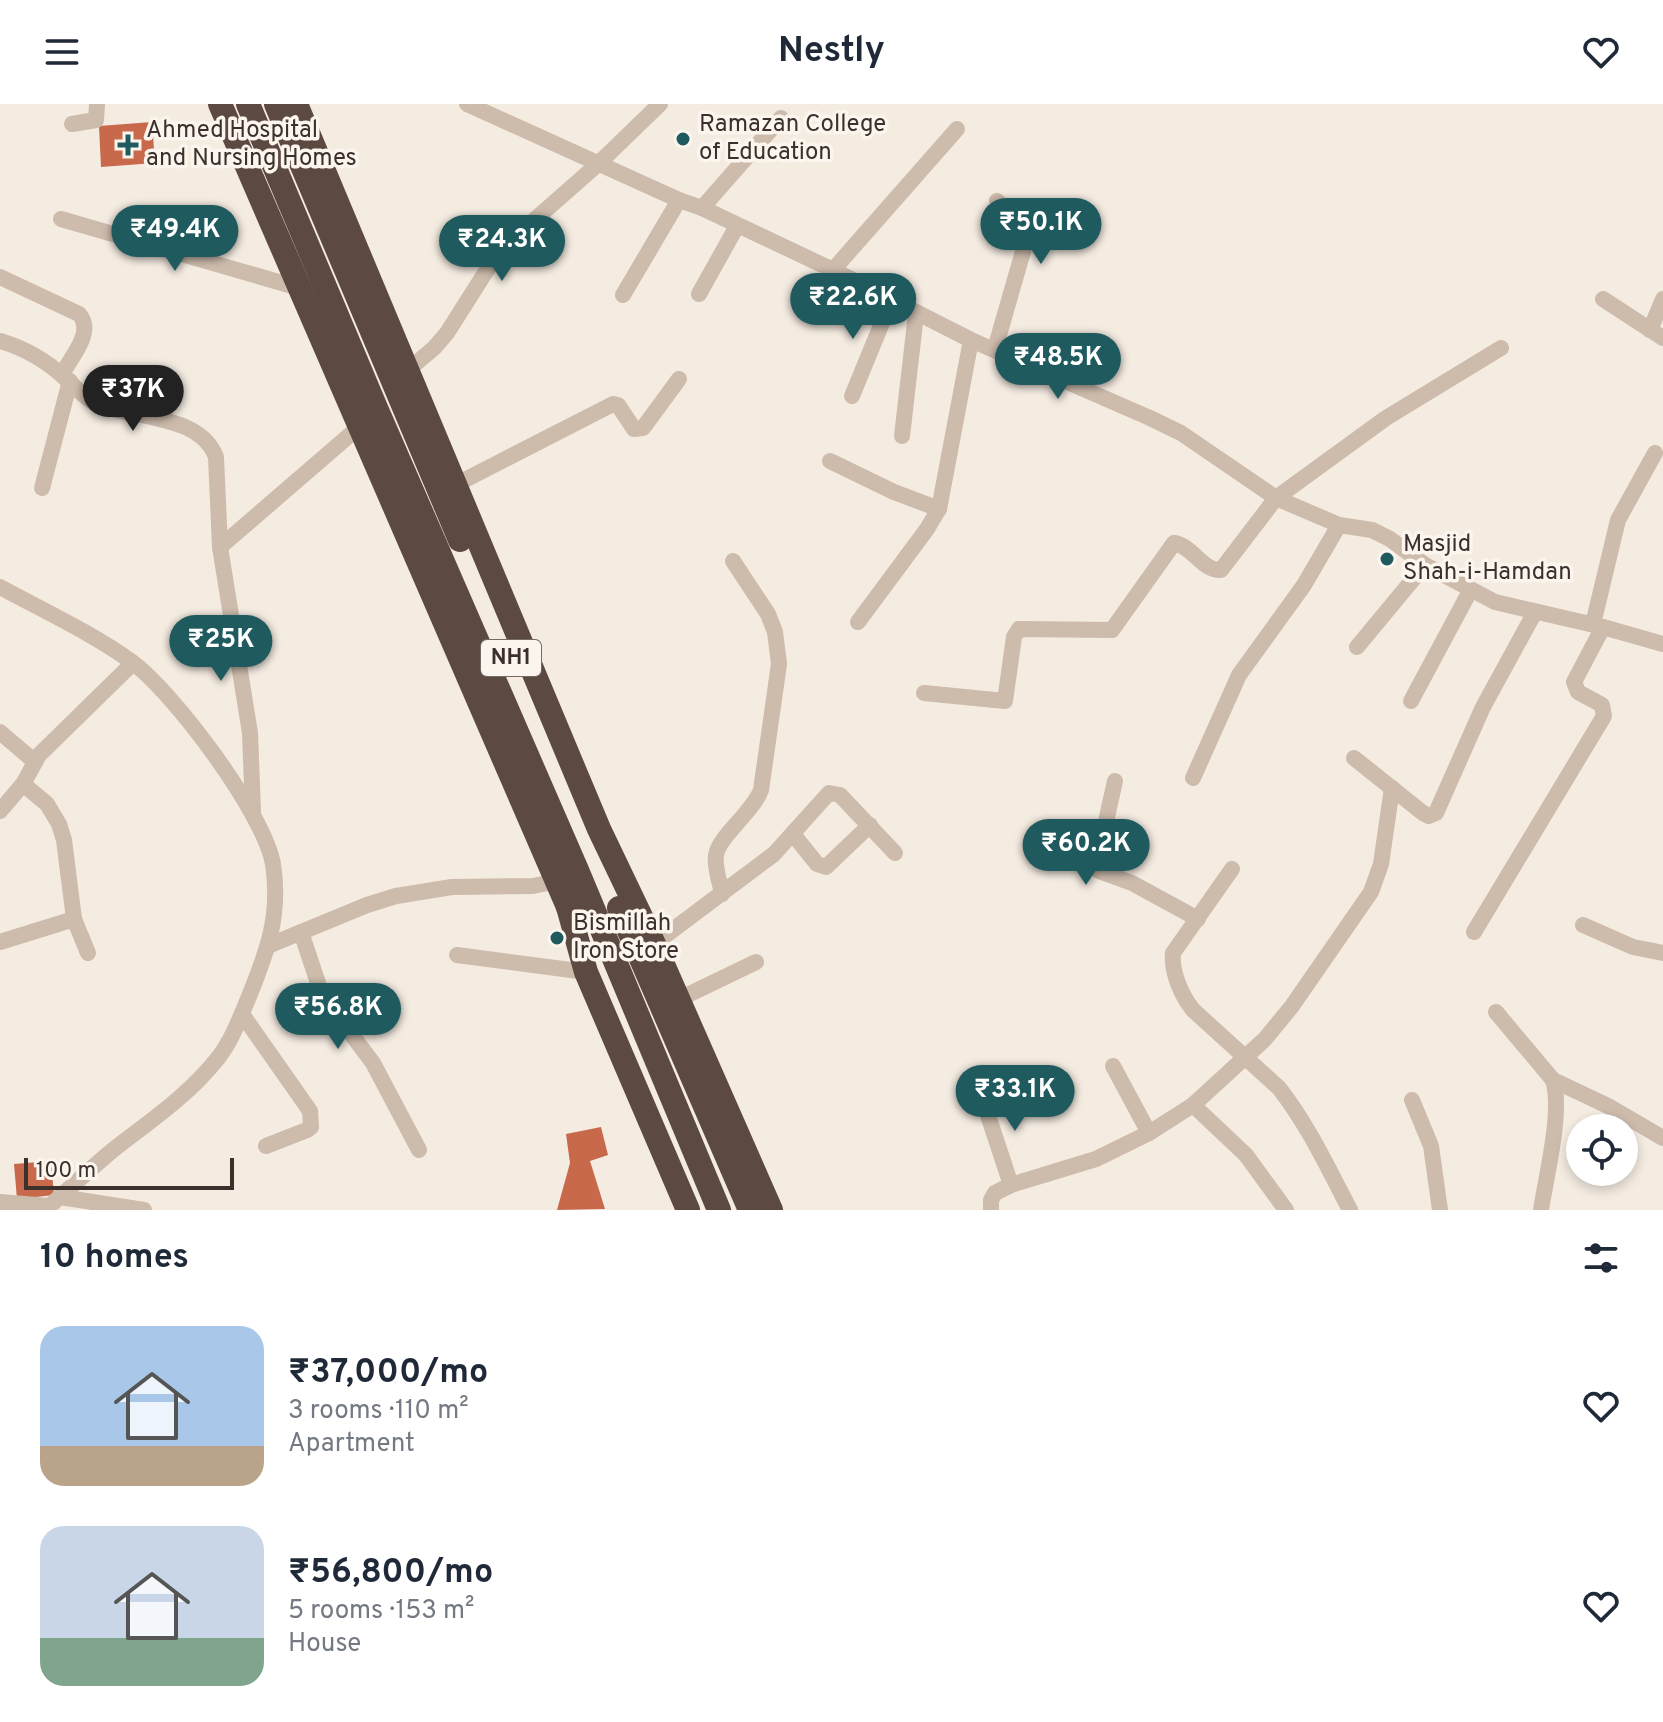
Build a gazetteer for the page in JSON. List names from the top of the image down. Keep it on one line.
{"streets":{"highway":["NH1"]},"places":{"other":["Ramazan College of Education","Masjid Shah-i-Hamdan","Bismillah Iron Store"],"health":["Ahmed Hospital and Nursing Homes"]},"scale_bar":"100 m","page":{"header":"Nestly","price":["₹50.1K","₹49.4K","₹24.3K","₹22.6K","₹48.5K","₹37K","₹25K","₹60.2K","₹56.8K","₹33.1K"],"scale":"100 m","heading":"10 homes","list":[{"name":"₹37,000/mo","note":"3 rooms · 110 m² · Apartment"},{"name":"₹56,800/mo","note":"5 rooms · 153 m² · House"}]}}
